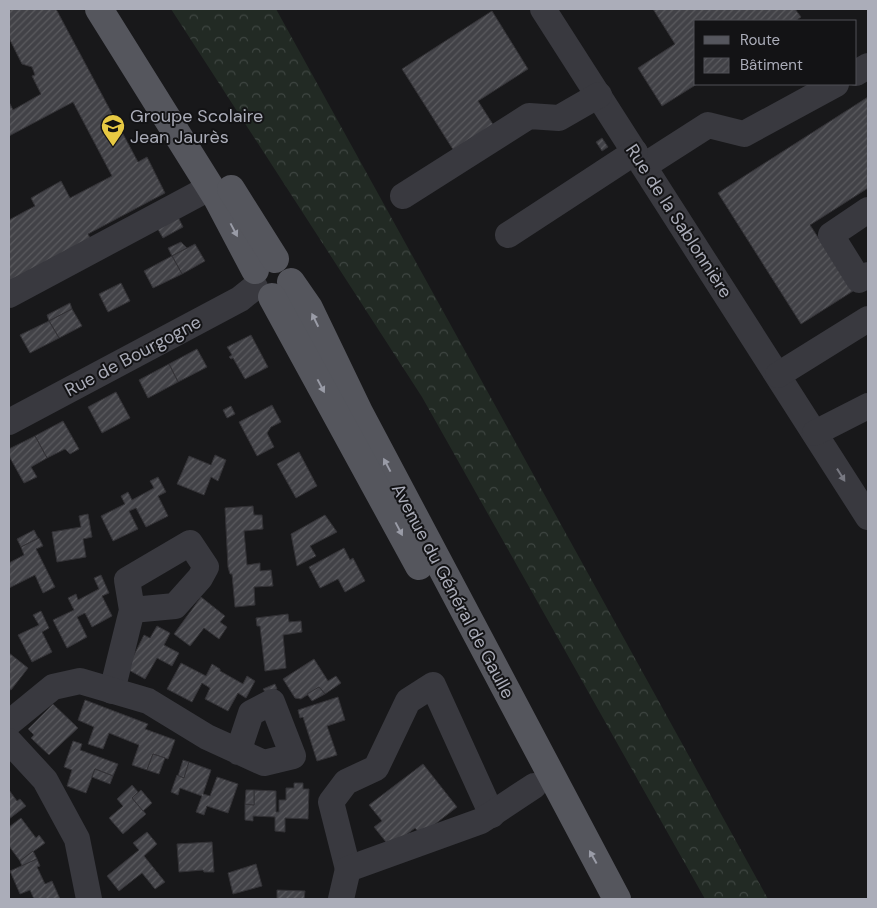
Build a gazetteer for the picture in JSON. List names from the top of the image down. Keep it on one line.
{"streets":{"main road":["Avenue du Général de Gaulle"],"street":["Rue de la Sablonnière","Rue de Bourgogne"]},"crossings":[["Rue de Bourgogne","Avenue du Général de Gaulle"]],"places":{"school or university":["Groupe Scolaire Jean Jaurès"]},"legend":["Route","Bâtiment"]}
